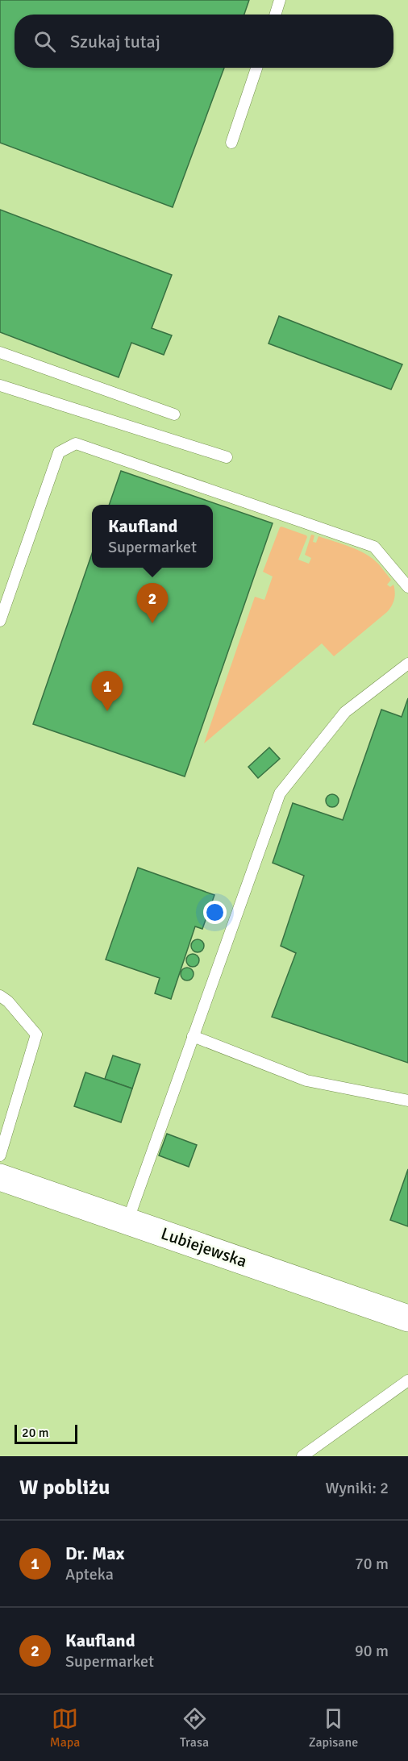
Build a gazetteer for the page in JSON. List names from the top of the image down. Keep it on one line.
{"streets":{"main road":["Lubiejewska"]},"scale_bar":"20 m","page":{"search":"Szukaj tutaj","popup":["Kaufland","Supermarket"],"pins":["2","1"],"scale":"20 m","heading":["W pobliżu","Wyniki: 2"],"list":[{"mark":"1","name":"Dr. Max","note":"Apteka","value":"70 m"},{"mark":"2","name":"Kaufland","note":"Supermarket","value":"90 m"}],"nav":["Mapa","Trasa","Zapisane"]}}
